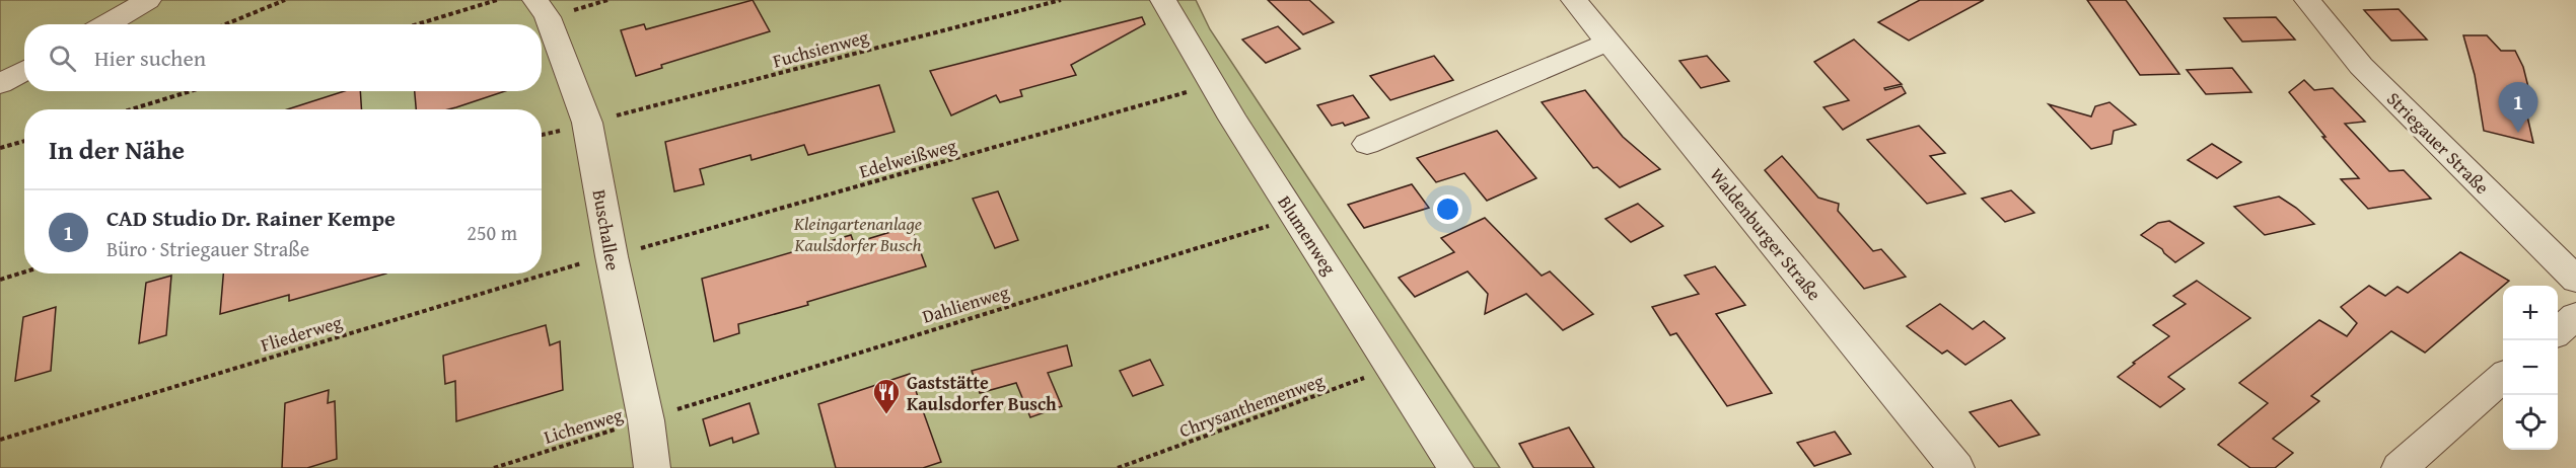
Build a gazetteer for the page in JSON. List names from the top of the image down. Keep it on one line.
{"streets":{"street":["Striegauer Straße","Buschallee","Waldenburger Straße","Blumenweg"],"path":["Fuchsienweg","Edelweißweg","Dahlienweg","Fliederweg","Chrysanthemenweg","Lichenweg"]},"crossings":[["Fuchsienweg","Buschallee"],["Edelweißweg","Buschallee"],["Edelweißweg","Blumenweg"],["Edelweißweg","Fliederweg"],["Buschallee","Dahlienweg"],["Buschallee","Fliederweg"],["Buschallee","Lichenweg"],["Blumenweg","Dahlienweg"],["Blumenweg","Chrysanthemenweg"],["Dahlienweg","Lichenweg"]],"parks":["Kleingartenanlage Kaulsdorfer Busch"],"places":{"restaurant":["Gaststätte Kaulsdorfer Busch"]},"page":{"search":"Hier suchen","pins":"1","heading":"In der Nähe","list":[{"mark":"1","name":"CAD Studio Dr. Rainer Kempe","note":"Büro · Striegauer Straße","value":"250 m"}],"map_buttons":["+","−"]}}
